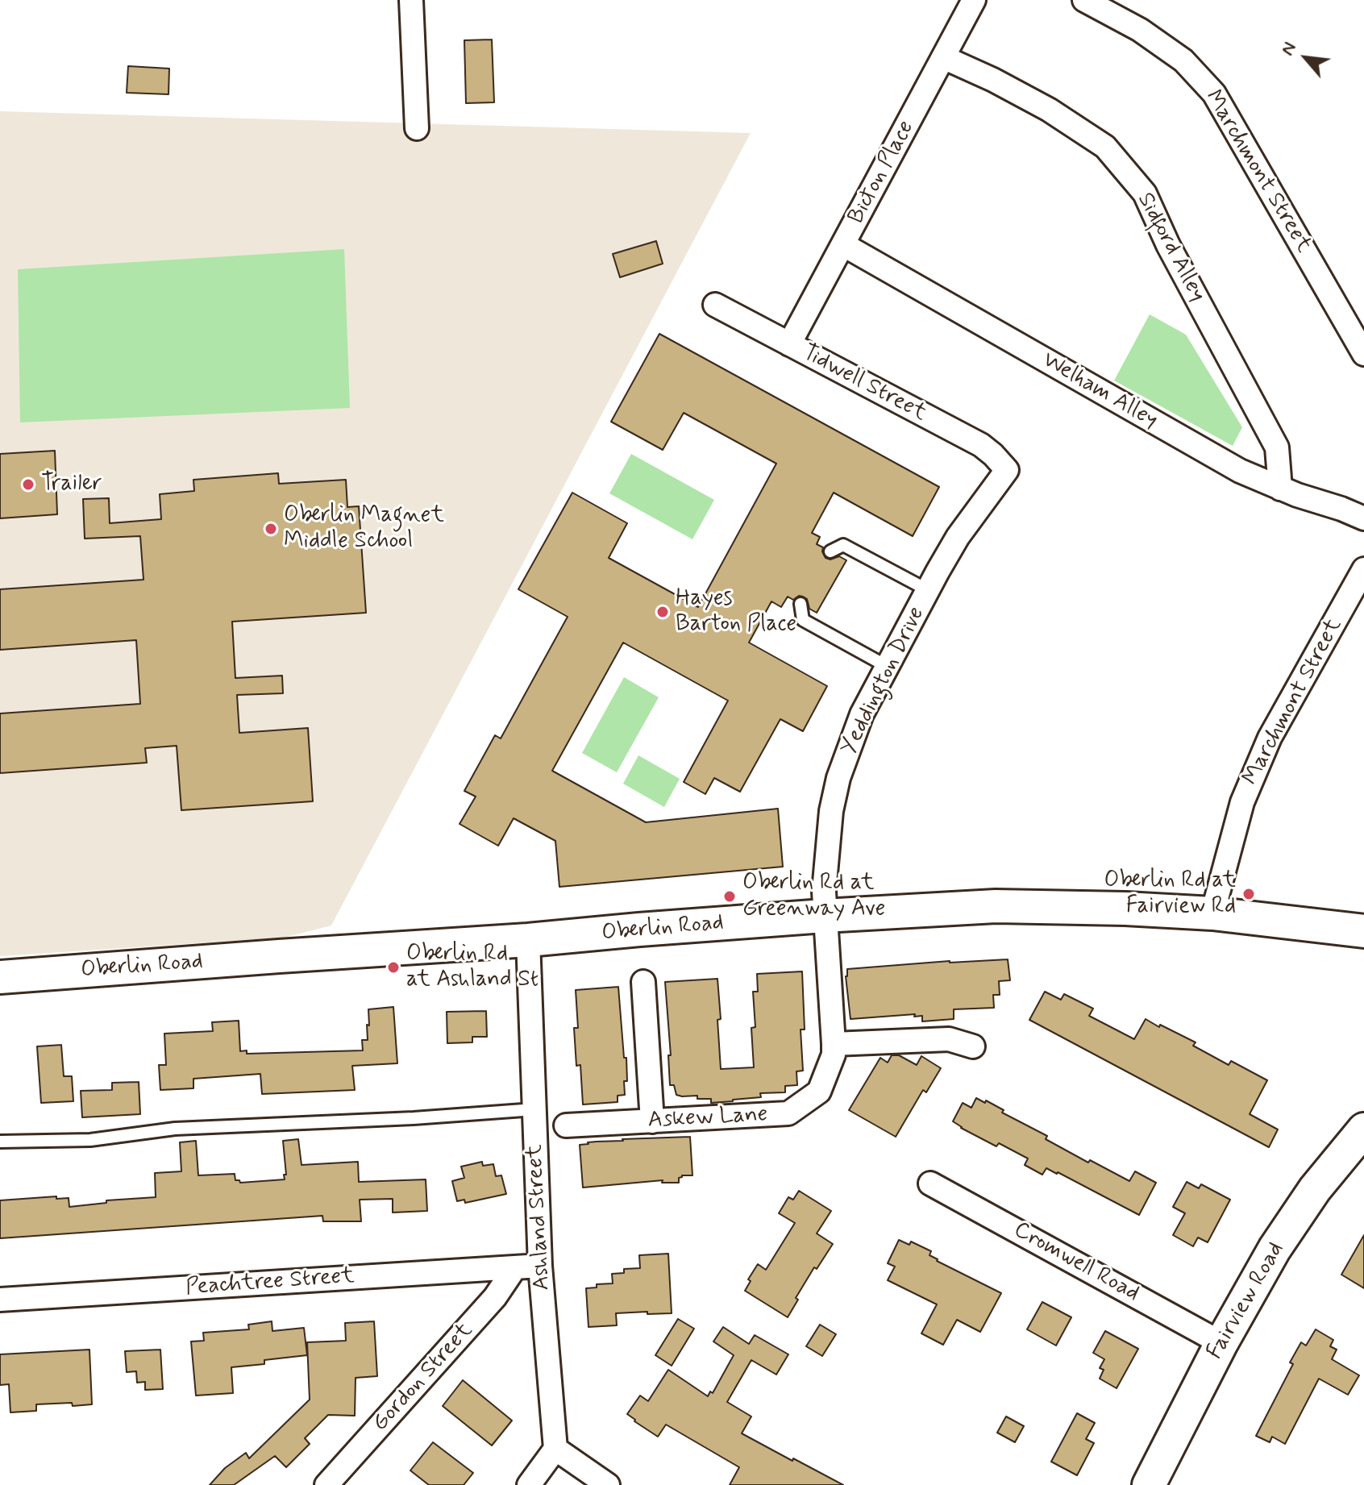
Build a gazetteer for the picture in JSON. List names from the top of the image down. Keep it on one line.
{"streets":{"main road":["Oberlin Road","Fairview Road"],"street":["Marchmont Street","Bicton Place","Sidford Alley","Tidwell Street","Welham Alley","Yeddington Drive","Askew Lane","Ashland Street","Cromwell Road","Peachtree Street","Gordon Street"]},"crossings":[["Marchmont Street","Oberlin Road"],["Bicton Place","Sidford Alley"],["Bicton Place","Tidwell Street"],["Bicton Place","Welham Alley"],["Sidford Alley","Welham Alley"],["Tidwell Street","Yeddington Drive"],["Yeddington Drive","Oberlin Road"],["Yeddington Drive","Askew Lane"],["Oberlin Road","Askew Lane"],["Oberlin Road","Ashland Street"],["Ashland Street","Peachtree Street"],["Cromwell Road","Fairview Road"],["Peachtree Street","Gordon Street"]],"places":["Trailer","Oberlin Magnet Middle School","Hayes Barton Place","Oberlin Rd at Fairview Rd","Oberlin Rd at Greenway Ave","Oberlin Rd at Ashland St"],"north":"top left"}
